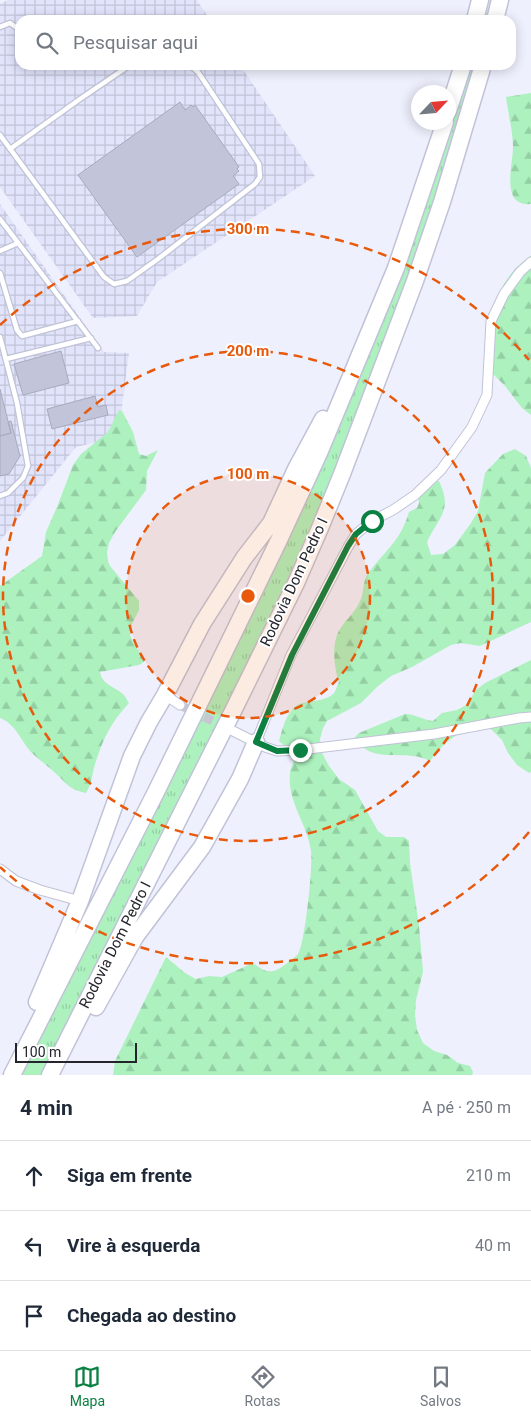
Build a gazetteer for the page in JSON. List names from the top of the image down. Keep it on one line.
{"streets":{"highway":["Rodovia Dom Pedro I"]},"scale_bar":"100 m","north":"top right","page":{"search":"Pesquisar aqui","scale":"100 m","heading":["4 min","A pé · 250 m"],"list":[["Siga em frente","210 m"],["Vire à esquerda","40 m"],"Chegada ao destino"],"nav":["Mapa","Rotas","Salvos"]},"rings":["300 m","200 m","100 m"]}
